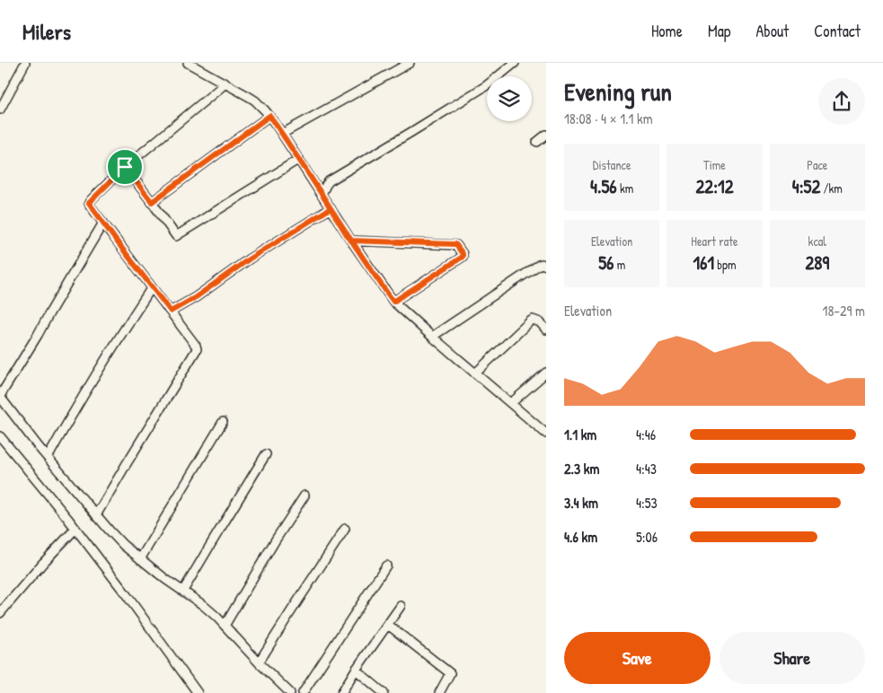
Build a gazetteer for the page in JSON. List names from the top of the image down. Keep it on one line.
{"page":{"header":"Milers","nav":["Home","Map","About","Contact"],"heading":["Evening run","18:08 · 4 × 1.1 km"],"stats":[["Distance","4.56 km"],["Time","22:12"],["Pace","4:52 /km"],["Elevation","56 m"],["Heart rate","161 bpm"],["kcal","289"]],"chart":["Elevation","18–29 m"],"list":[{"name":"1.1 km","note":"4:46"},{"name":"2.3 km","note":"4:43"},{"name":"3.4 km","note":"4:53"},{"name":"4.6 km","note":"5:06"}],"buttons":["Save","Share"]}}
